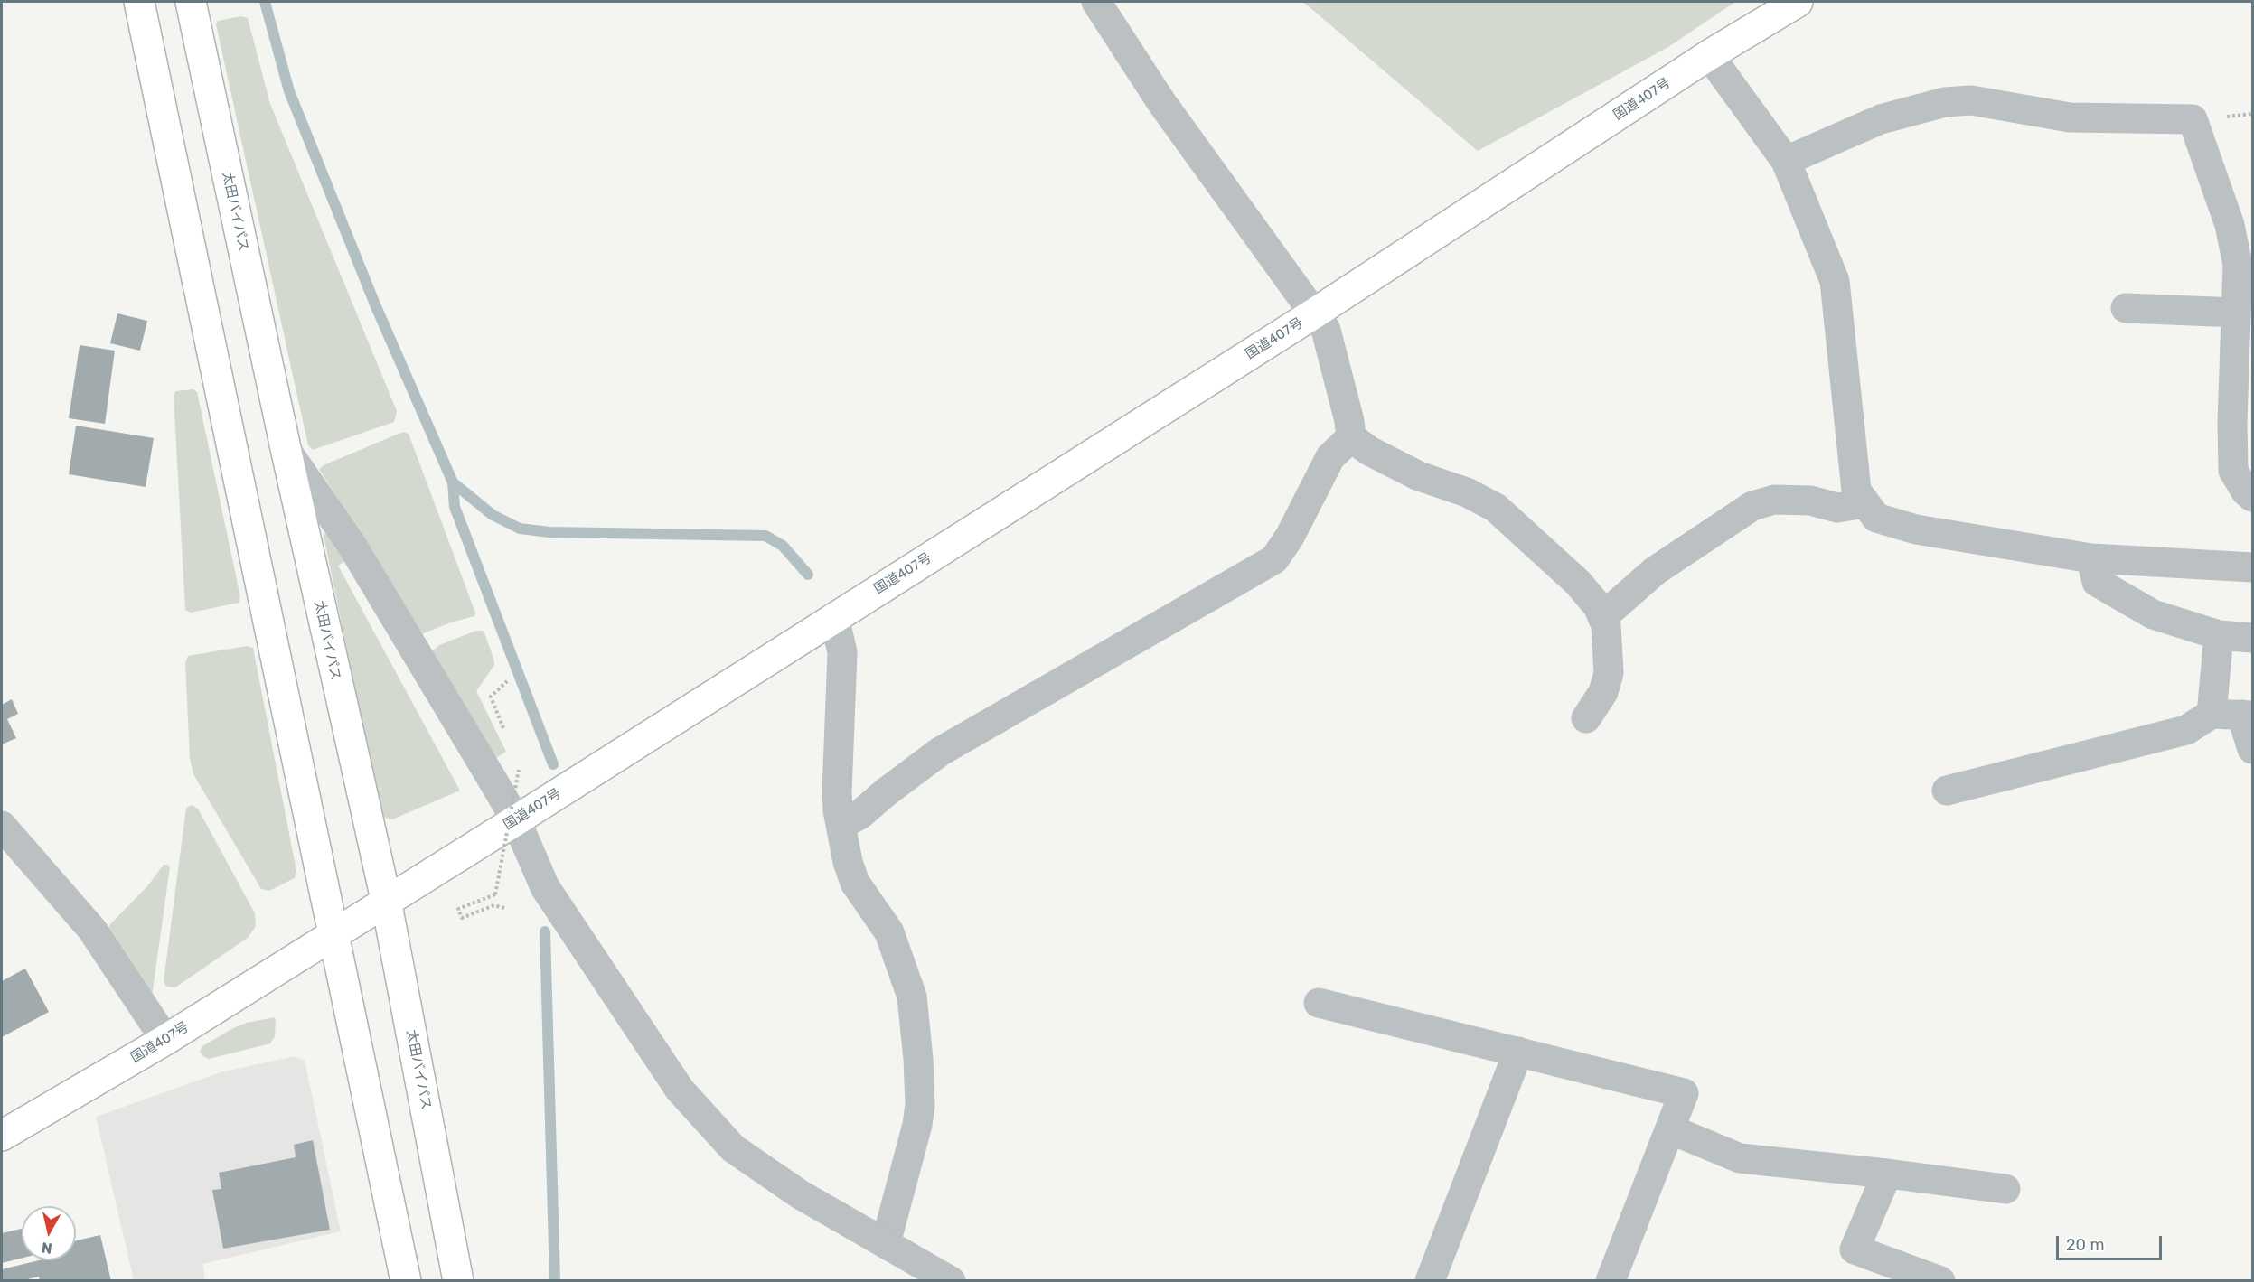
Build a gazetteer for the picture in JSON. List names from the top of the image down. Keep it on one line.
{"streets":{"highway":["国道407号","太田バイパス"]},"crossings":[["国道407号","太田バイパス"]],"scale_bar":"20 m","north":"bottom"}
